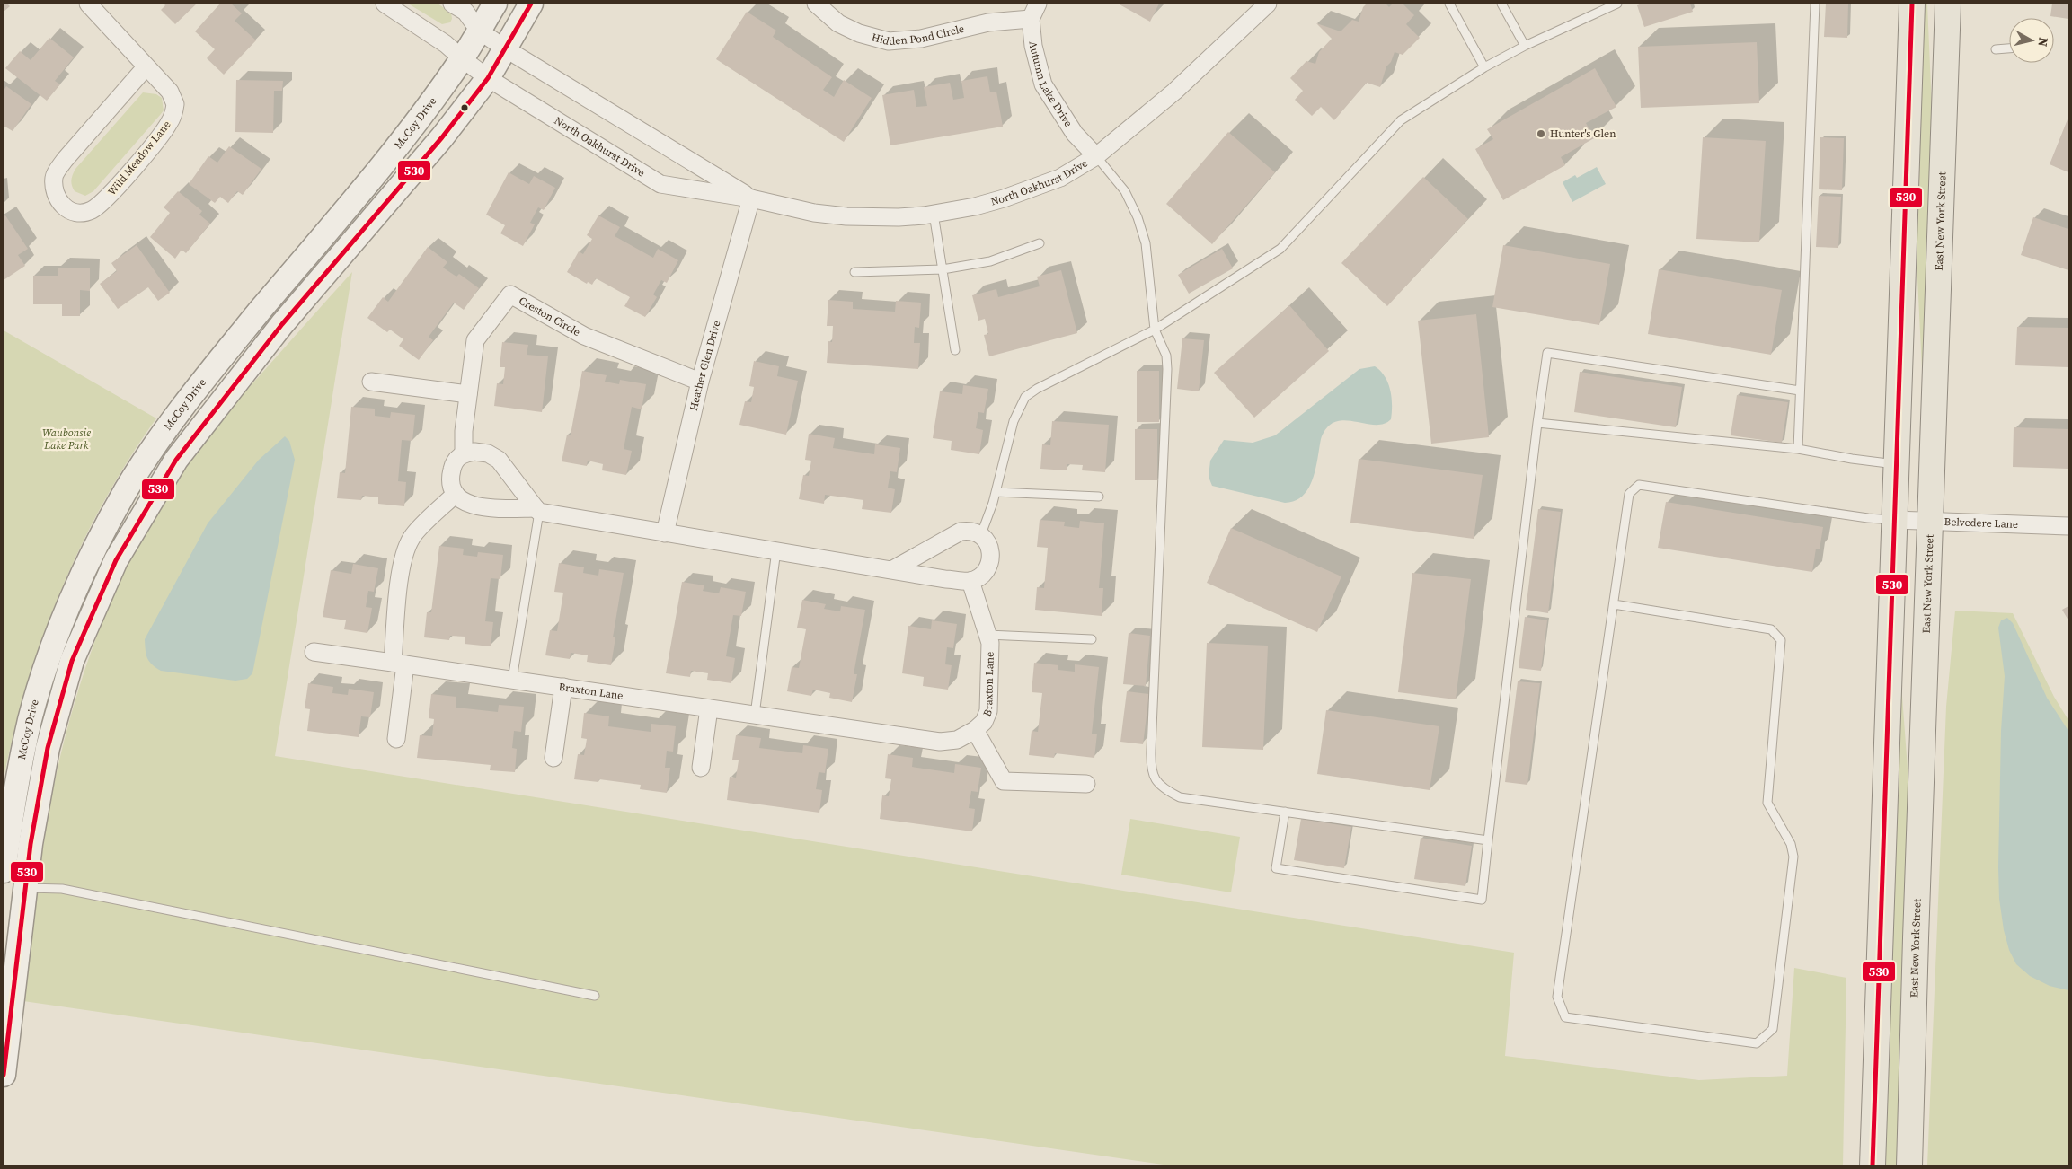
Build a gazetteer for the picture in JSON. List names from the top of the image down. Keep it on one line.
{"streets":{"main road":["East New York Street"],"street":["Hidden Pond Circle","Autumn Lake Drive","McCoy Drive","North Oakhurst Drive","Wild Meadow Lane","Creston Circle","Heather Glen Drive","Belvedere Lane","Braxton Lane"]},"crossings":[["Hidden Pond Circle","Autumn Lake Drive"],["Autumn Lake Drive","North Oakhurst Drive"],["McCoy Drive","North Oakhurst Drive"],["North Oakhurst Drive","Heather Glen Drive"],["East New York Street","Belvedere Lane"],["Creston Circle","Heather Glen Drive"]],"parks":["Waubonsie Lake Park"],"places":["Hunter's Glen"],"lines":["transit line 530"],"north":"right"}
